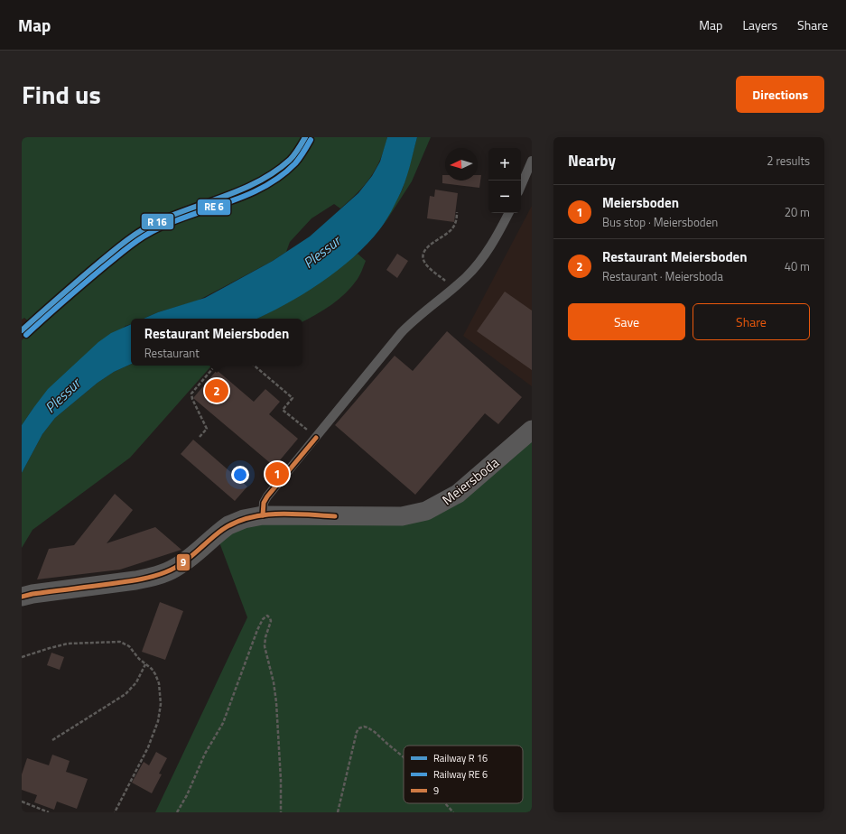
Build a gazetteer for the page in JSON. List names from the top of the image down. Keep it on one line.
{"streets":{"street":["Meiersboda"]},"water":["Plessur"],"lines":["transit line 9"],"legend":["Railway R 16","Railway RE 6","9"],"north":"left","page":{"header":"Map","nav":["Map","Layers","Share"],"title":"Find us","buttons":["Directions",["Save","Share"]],"heading":["Nearby","2 results"],"map_buttons":["+","−"],"list":[{"mark":"1","name":"Meiersboden","note":"Bus stop · Meiersboden","value":"20 m"},{"mark":"2","name":"Restaurant Meiersboden","note":"Restaurant · Meiersboda","value":"40 m"}],"popup":["Restaurant Meiersboden","Restaurant"],"pins":["2","1"]}}
